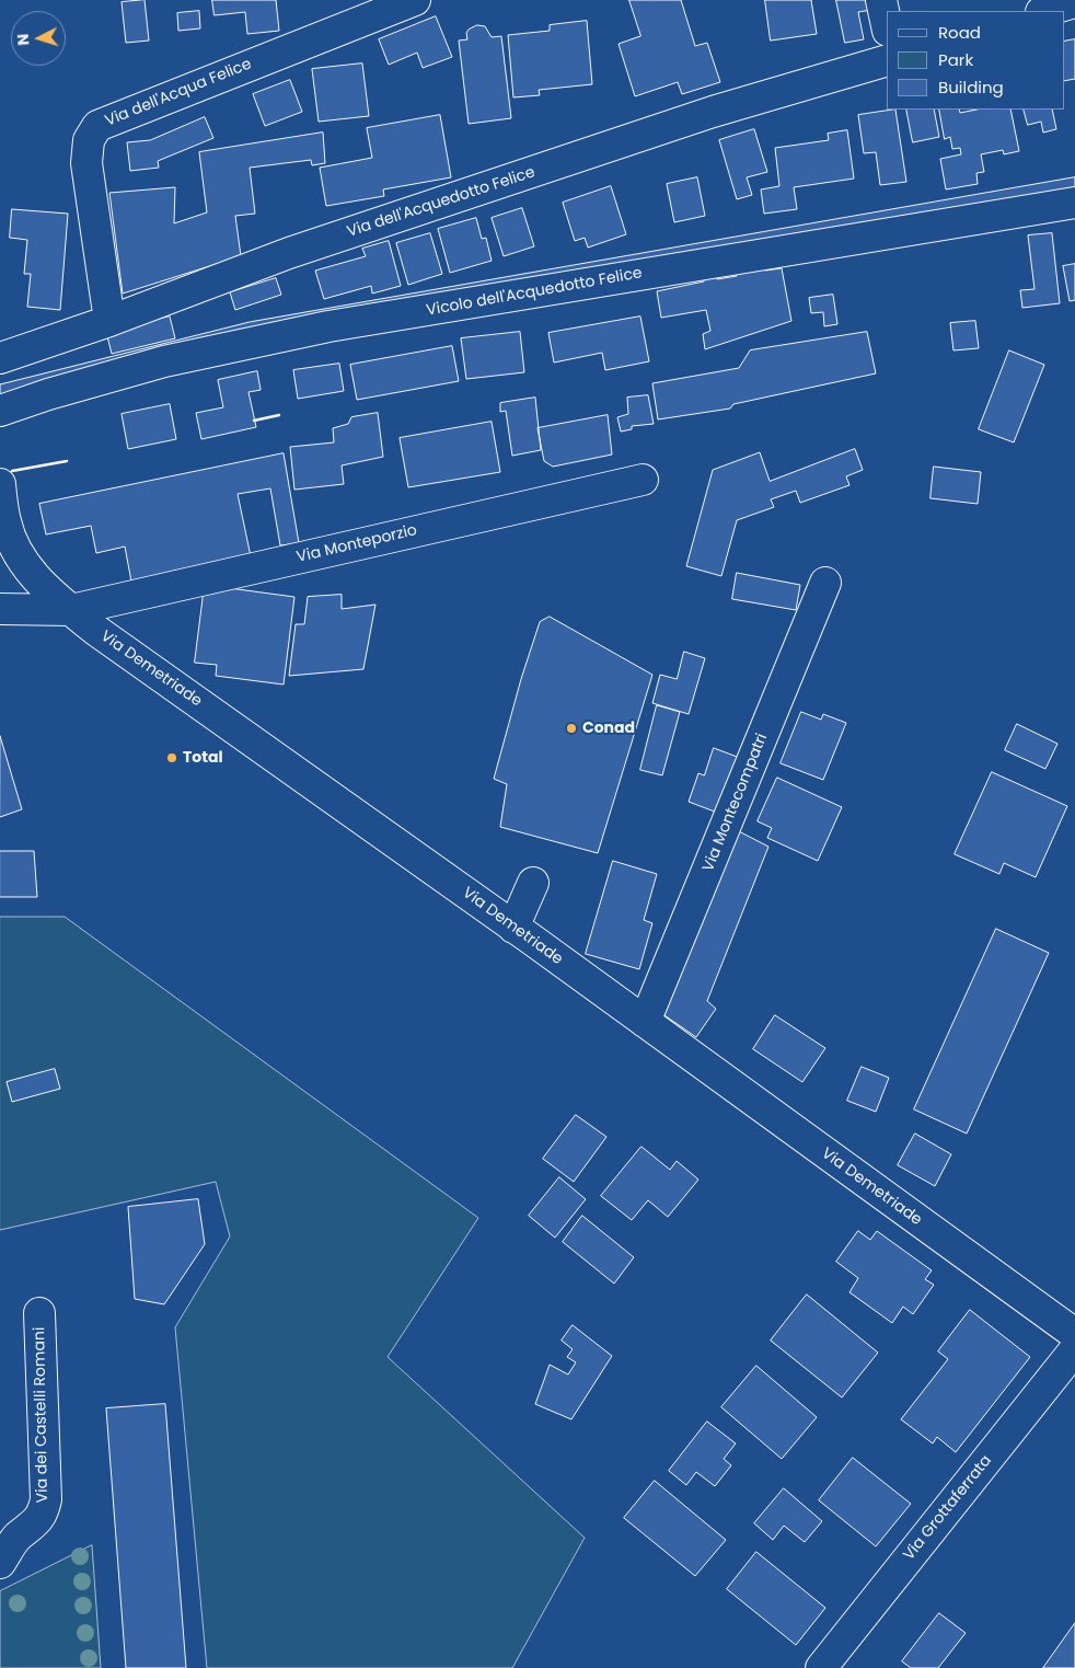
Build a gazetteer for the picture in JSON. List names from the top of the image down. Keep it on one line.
{"streets":{"street":["Via dell'Acqua Felice","Via dell'Acquedotto Felice","Vicolo dell'Acquedotto Felice","Via Monteporzio","Via Demetriade","Via Montecompatri","Via dei Castelli Romani","Via Grottaferrata"]},"crossings":[["Via dell'Acqua Felice","Via dell'Acquedotto Felice"],["Via Monteporzio","Via Demetriade"],["Via Demetriade","Via Montecompatri"]],"places":["Conad","Total"],"legend":["Road","Park","Building"],"north":"left"}
